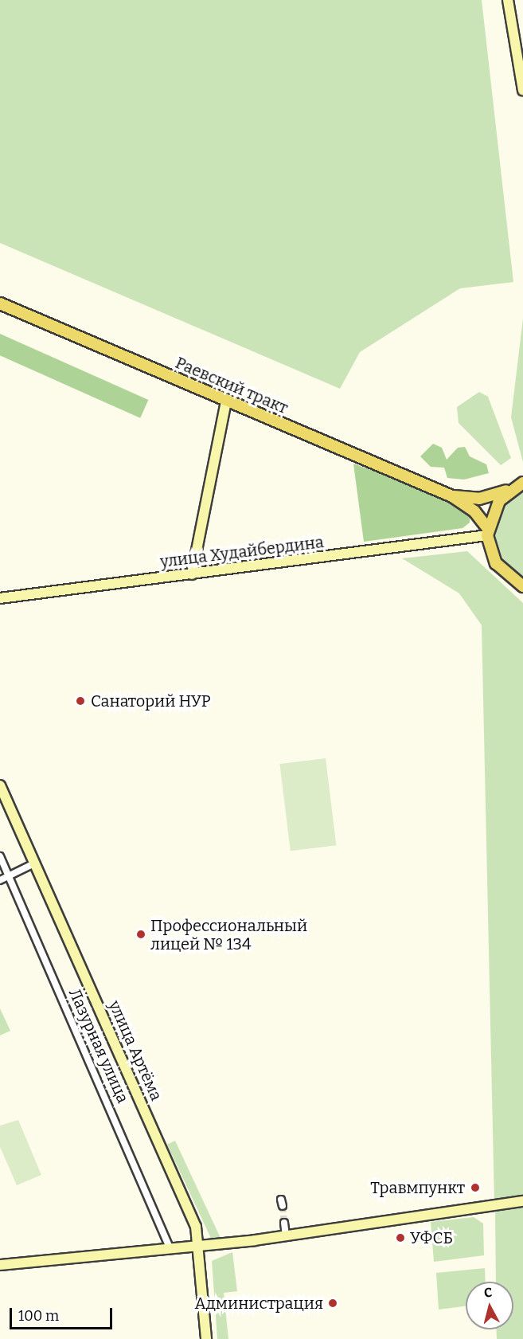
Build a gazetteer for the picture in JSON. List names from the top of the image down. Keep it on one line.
{"streets":{"main road":["Раевский тракт","улица Худайбердина","улица Артёма"],"street":["Лазурная улица"]},"crossings":[["Раевский тракт","улица Худайбердина"]],"places":["Санаторий НУР","Профессиональный лицей № 134","Травмпункт","УФСБ","Администрация"],"scale_bar":"100 m","north":"top"}
